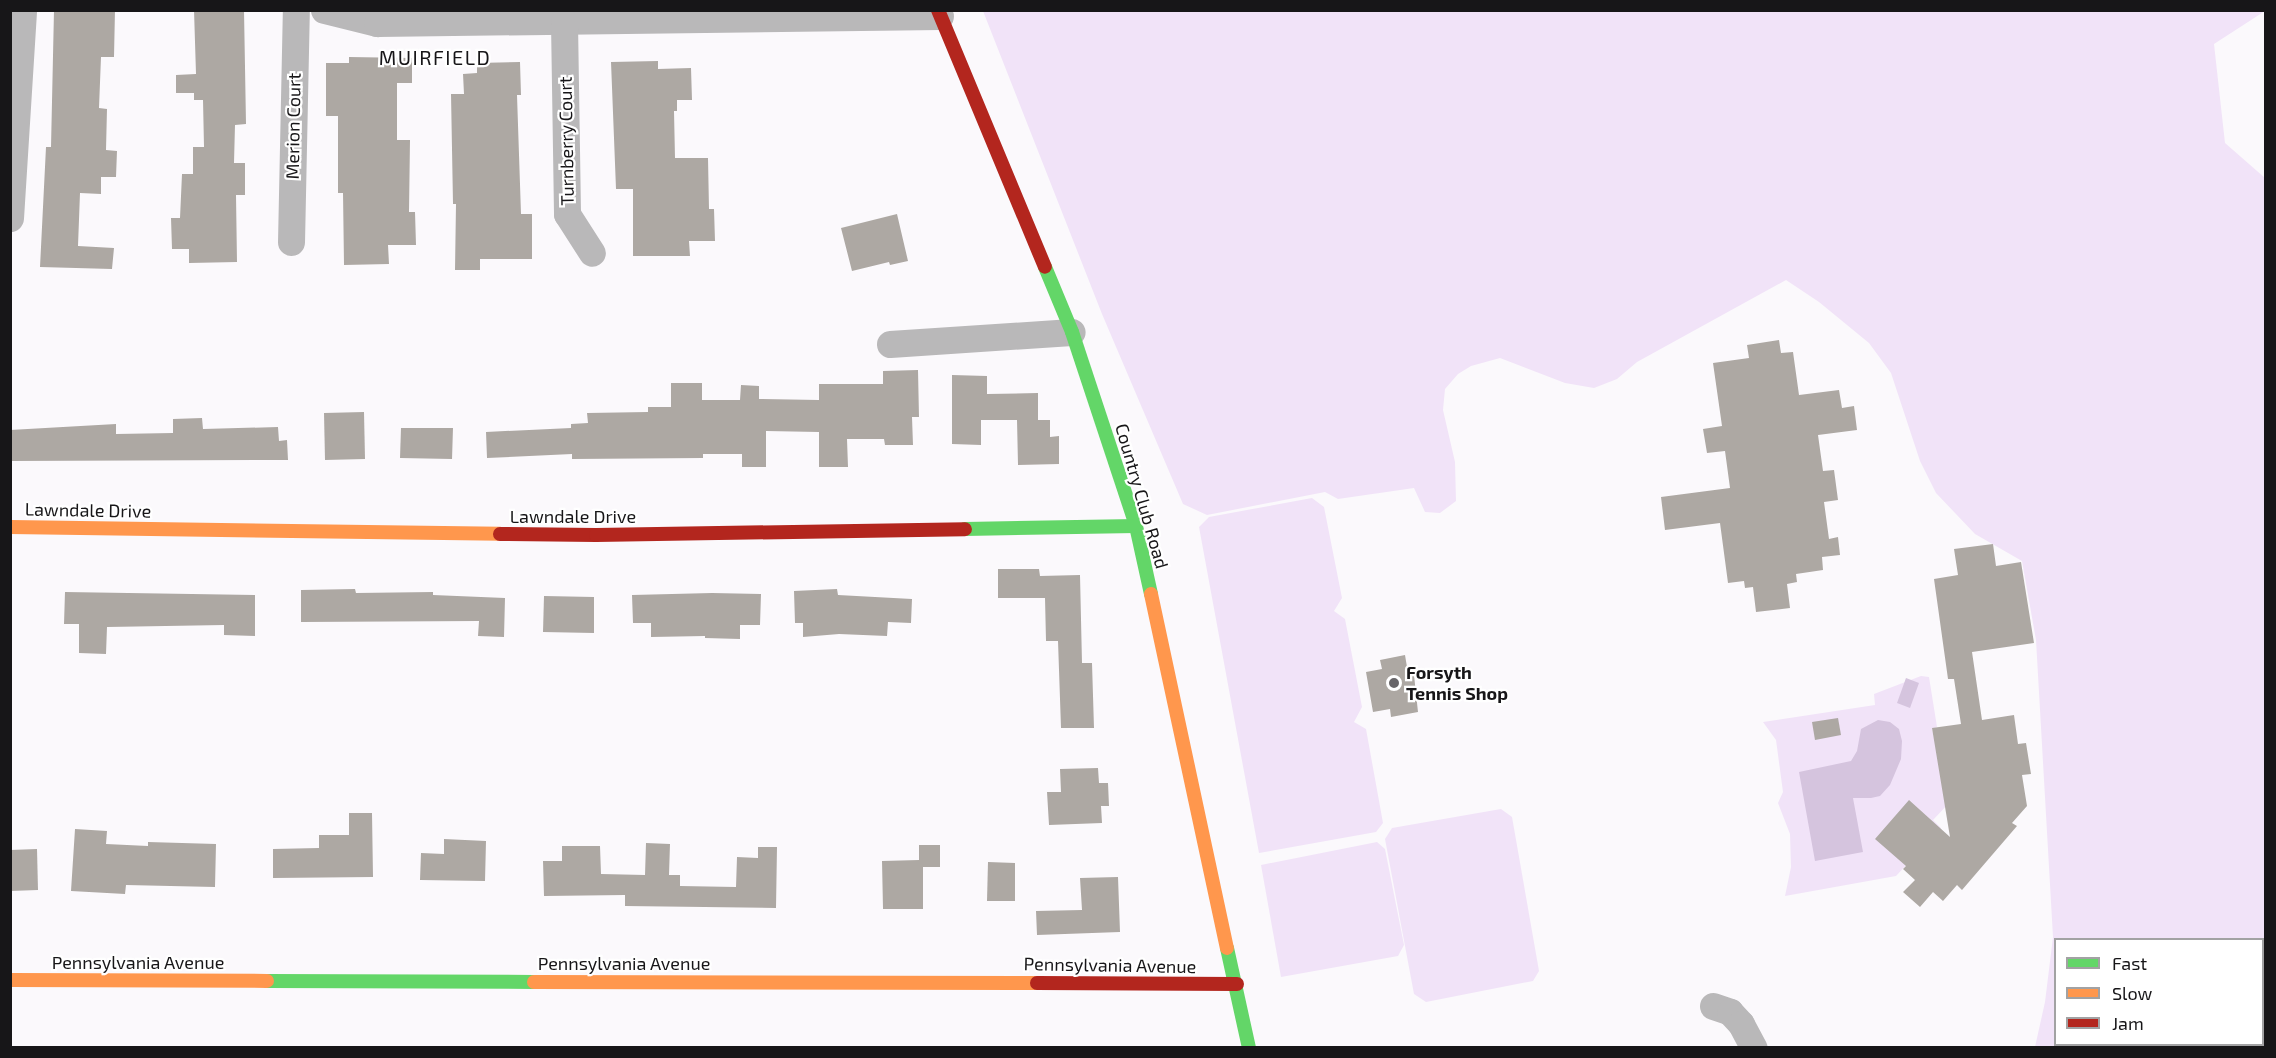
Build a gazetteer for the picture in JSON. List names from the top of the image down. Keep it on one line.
{"streets":{"street":["Merion Court","Turnberry Court","Country Club Road","Lawndale Drive","Pennsylvania Avenue"]},"crossings":[["Country Club Road","Lawndale Drive"],["Country Club Road","Pennsylvania Avenue"]],"districts":["MUIRFIELD"],"places":["Forsyth Tennis Shop"],"legend":["Fast","Slow","Jam"]}
